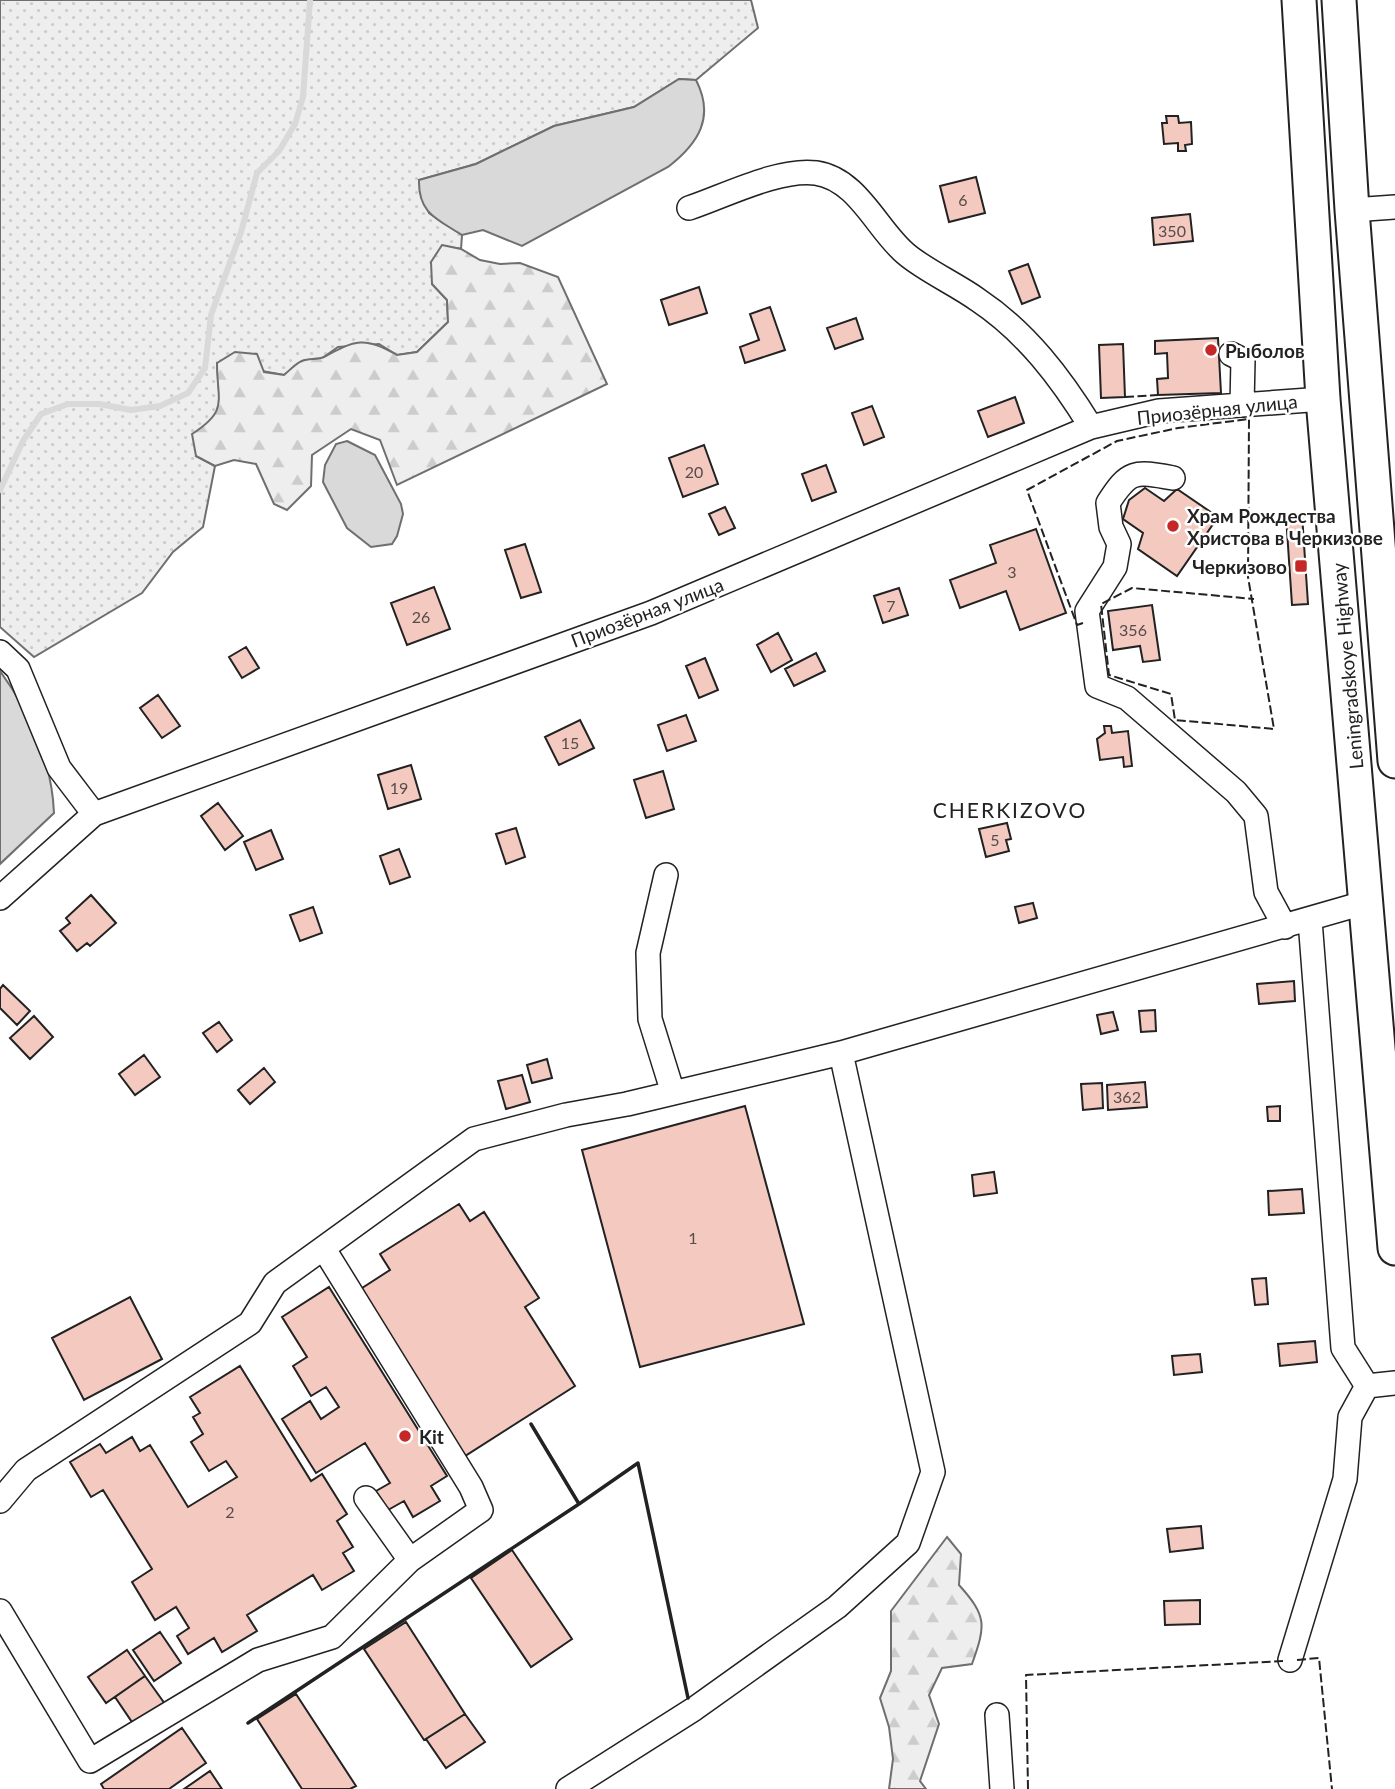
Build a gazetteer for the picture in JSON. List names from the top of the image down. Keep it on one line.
{"streets":{"highway":["Leningradskoye Highway"],"street":["Приозёрная улица"]},"crossings":[["Приозёрная улица","Leningradskoye Highway"]],"districts":["CHERKIZOVO"],"places":{"other":["Рыболов","Храм Рождества Христова в Черкизове","Kit"],"transit":["Черкизово"]},"house_numbers":["6","350","20","3","7","26","356","15","19","5","362","1","2"]}
